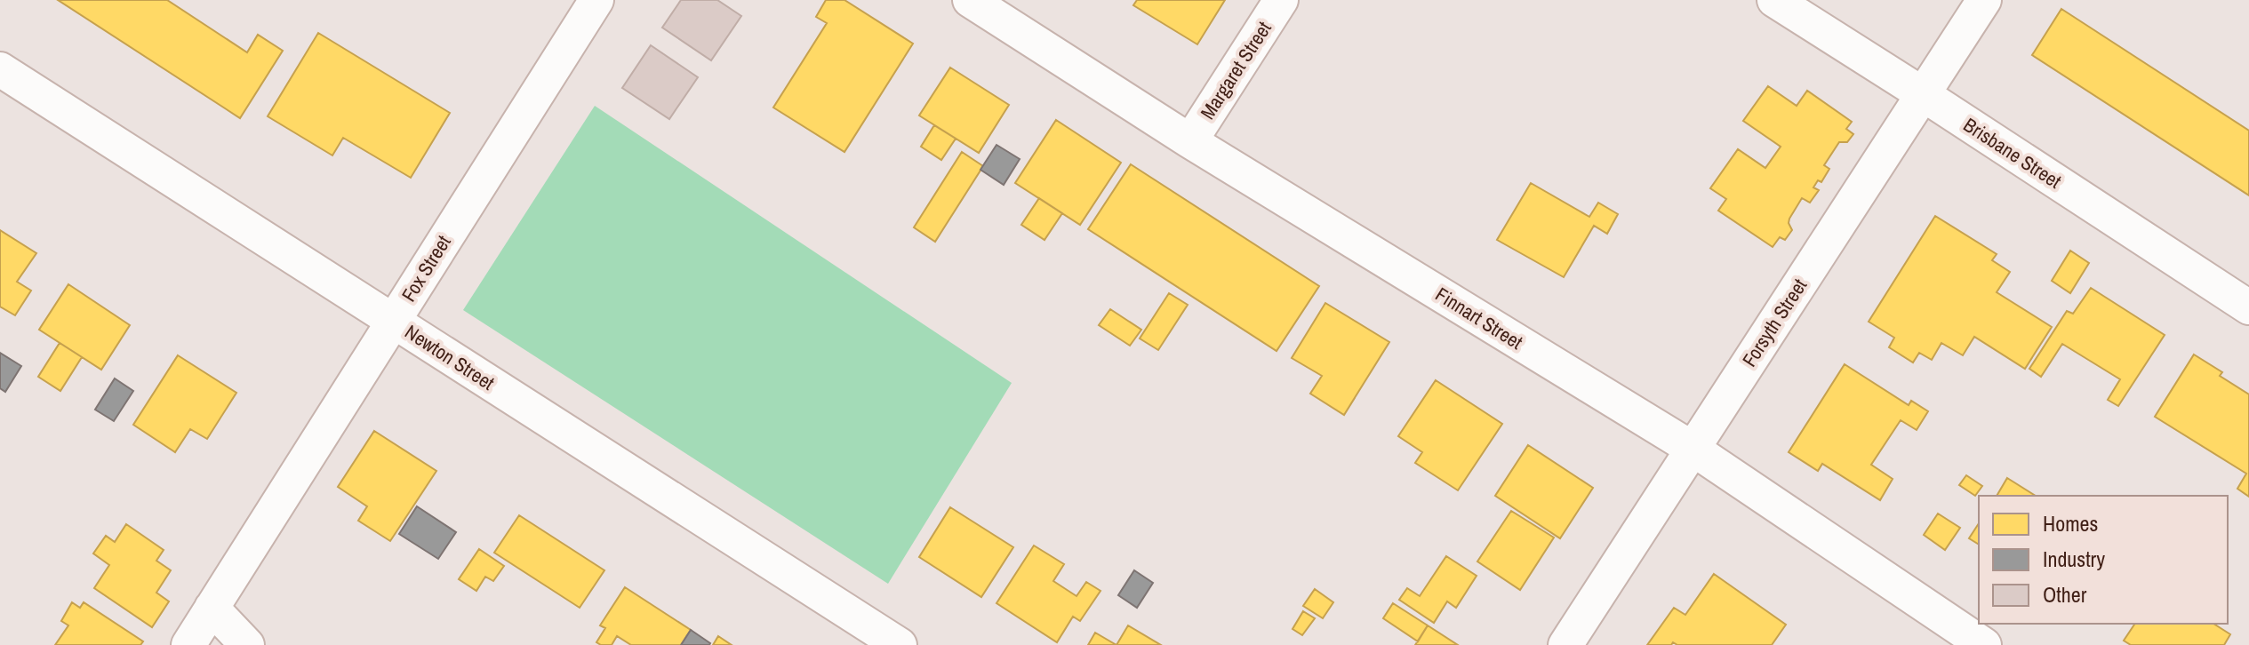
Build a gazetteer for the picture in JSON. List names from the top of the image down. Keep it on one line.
{"streets":{"street":["Margaret Street","Brisbane Street","Fox Street","Finnart Street","Forsyth Street","Newton Street"]},"crossings":[["Margaret Street","Finnart Street"],["Brisbane Street","Forsyth Street"],["Fox Street","Newton Street"],["Finnart Street","Forsyth Street"]],"legend":["Homes","Industry","Other"]}
